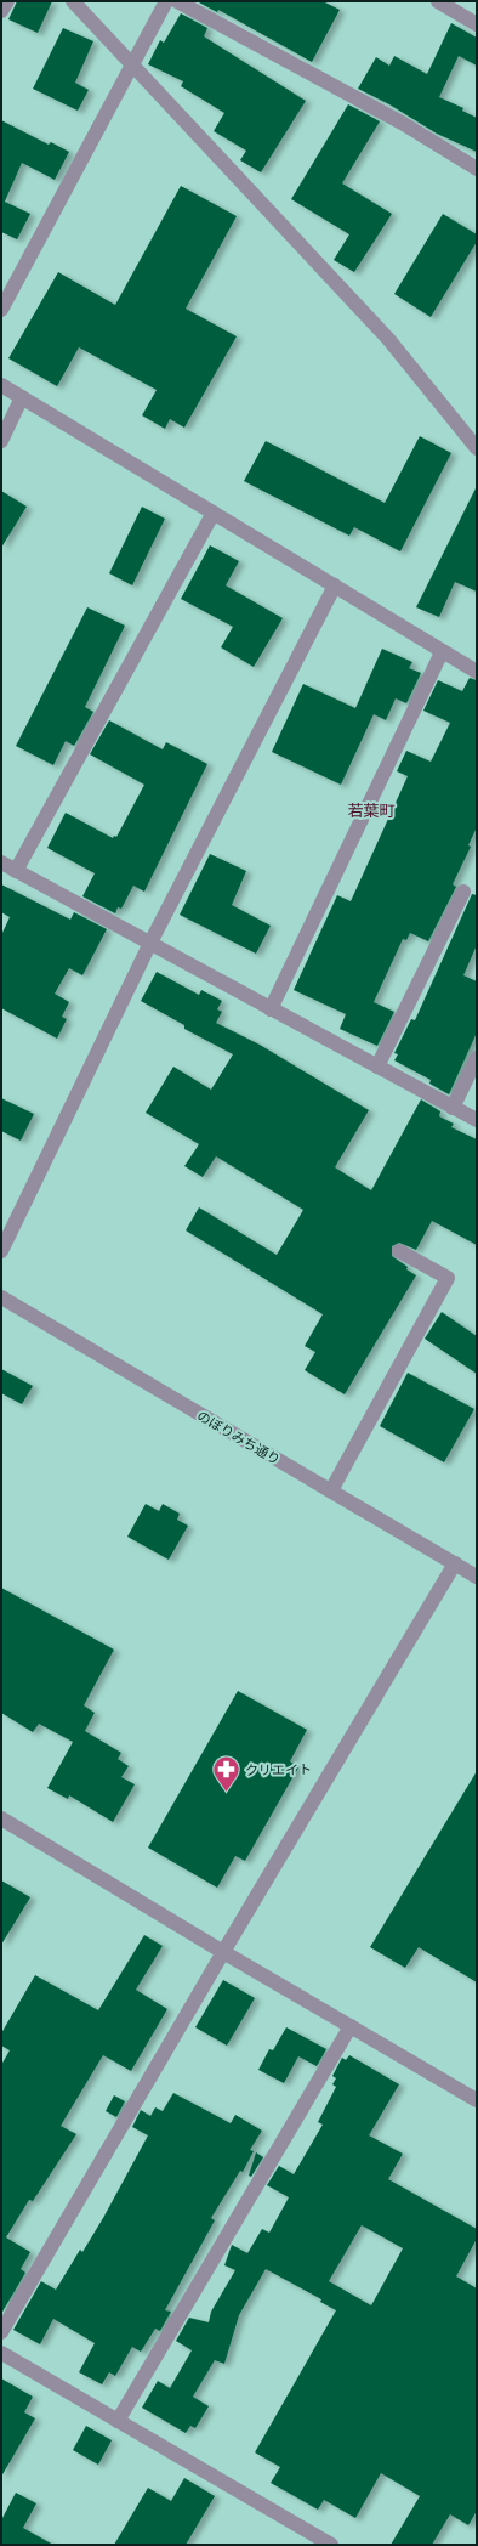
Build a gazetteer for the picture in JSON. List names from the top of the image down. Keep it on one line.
{"streets":{"street":["のぼりみち通り"]},"districts":["若葉町"],"places":{"pharmacy":["クリエイト"]}}
